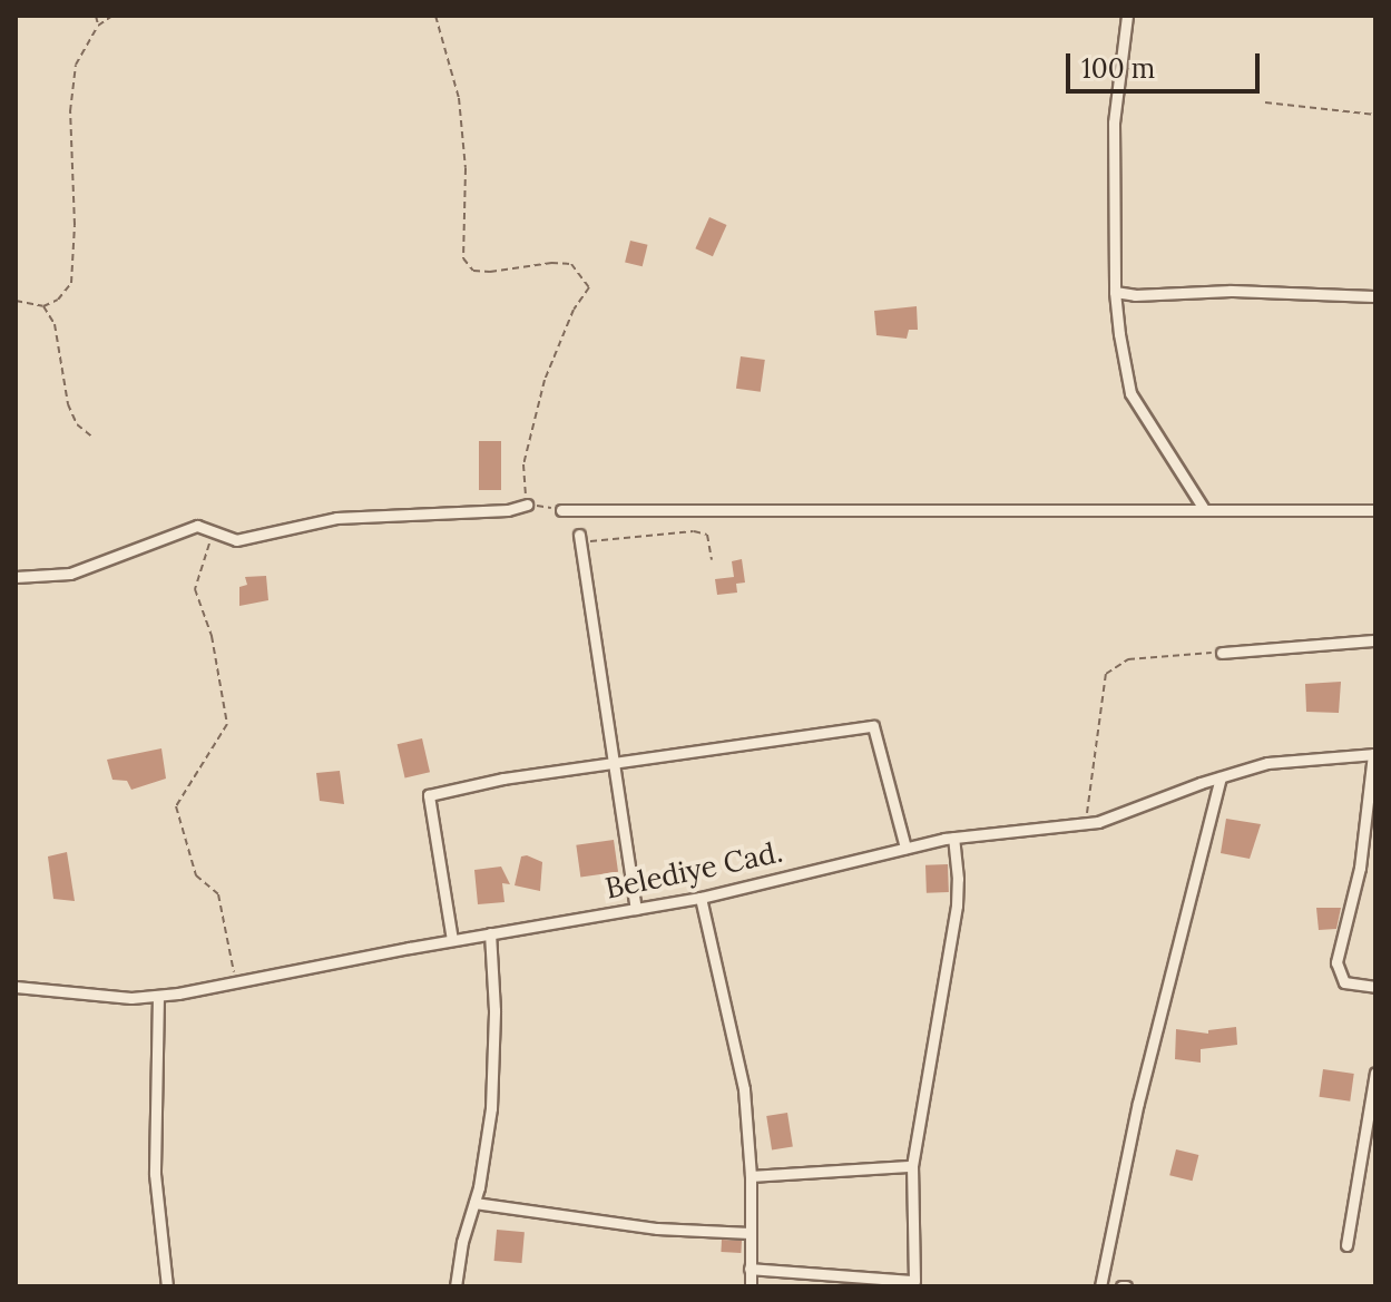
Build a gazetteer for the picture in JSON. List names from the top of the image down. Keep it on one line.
{"streets":{"street":["Belediye Cad."]},"scale_bar":"100 m"}
